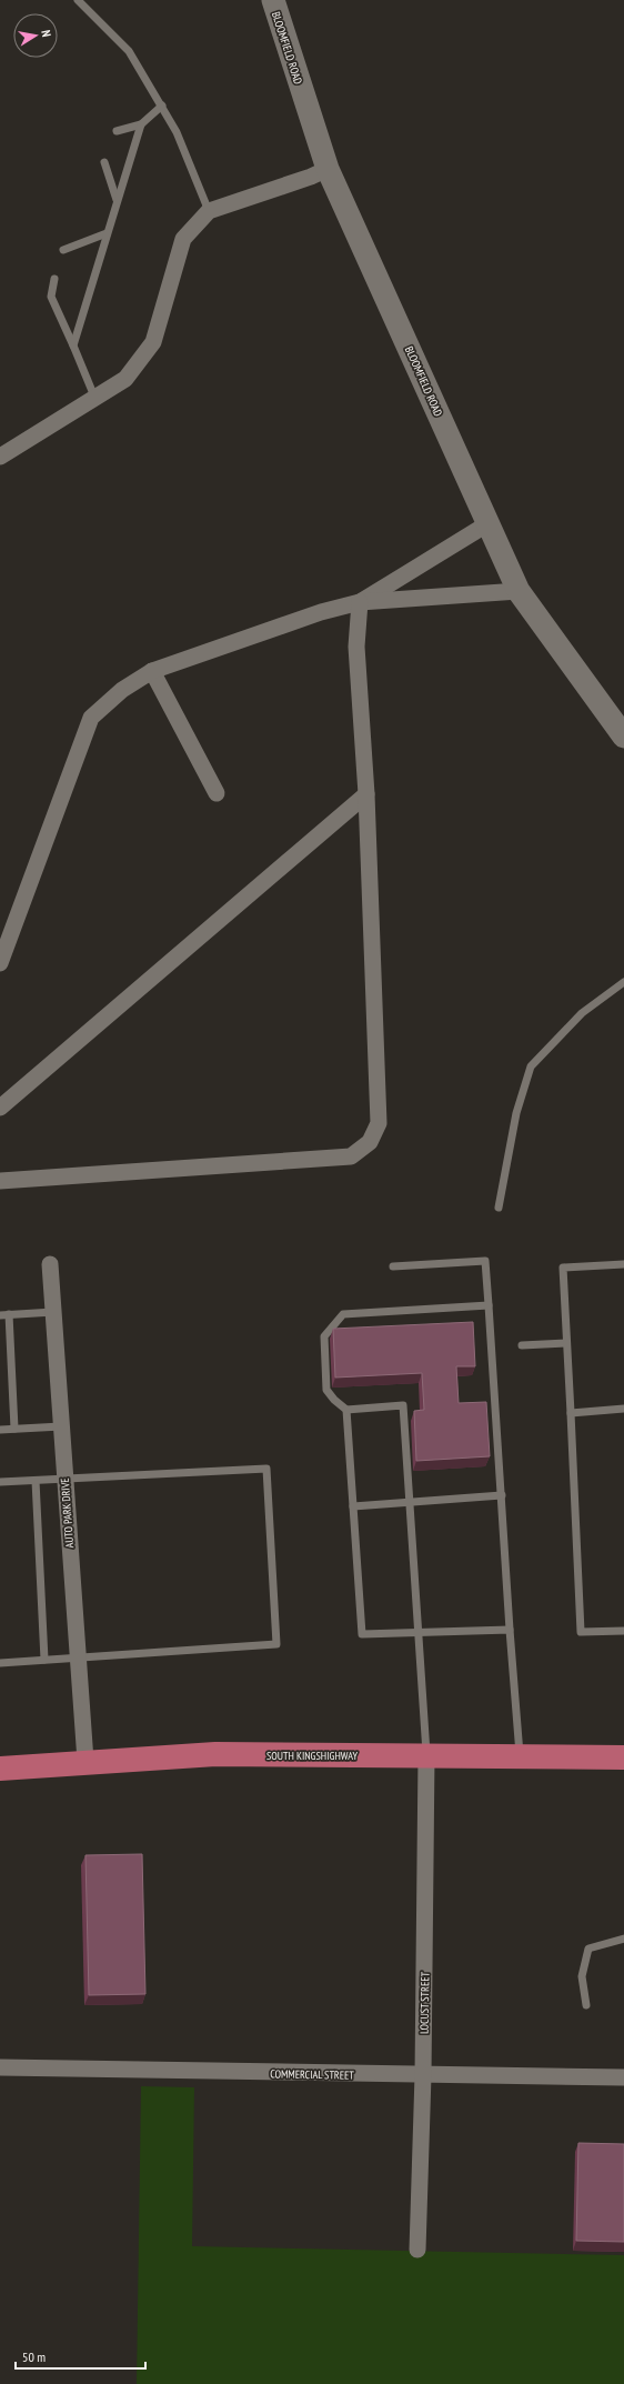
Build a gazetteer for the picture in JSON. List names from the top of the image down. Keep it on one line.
{"streets":{"main road":["SOUTH KINGSHIGHWAY"],"street":["BLOOMFIELD ROAD","AUTO PARK DRIVE","LOCUST STREET","COMMERCIAL STREET"]},"crossings":[["AUTO PARK DRIVE","SOUTH KINGSHIGHWAY"],["SOUTH KINGSHIGHWAY","LOCUST STREET"],["LOCUST STREET","COMMERCIAL STREET"]],"scale_bar":"50 m","north":"right"}
